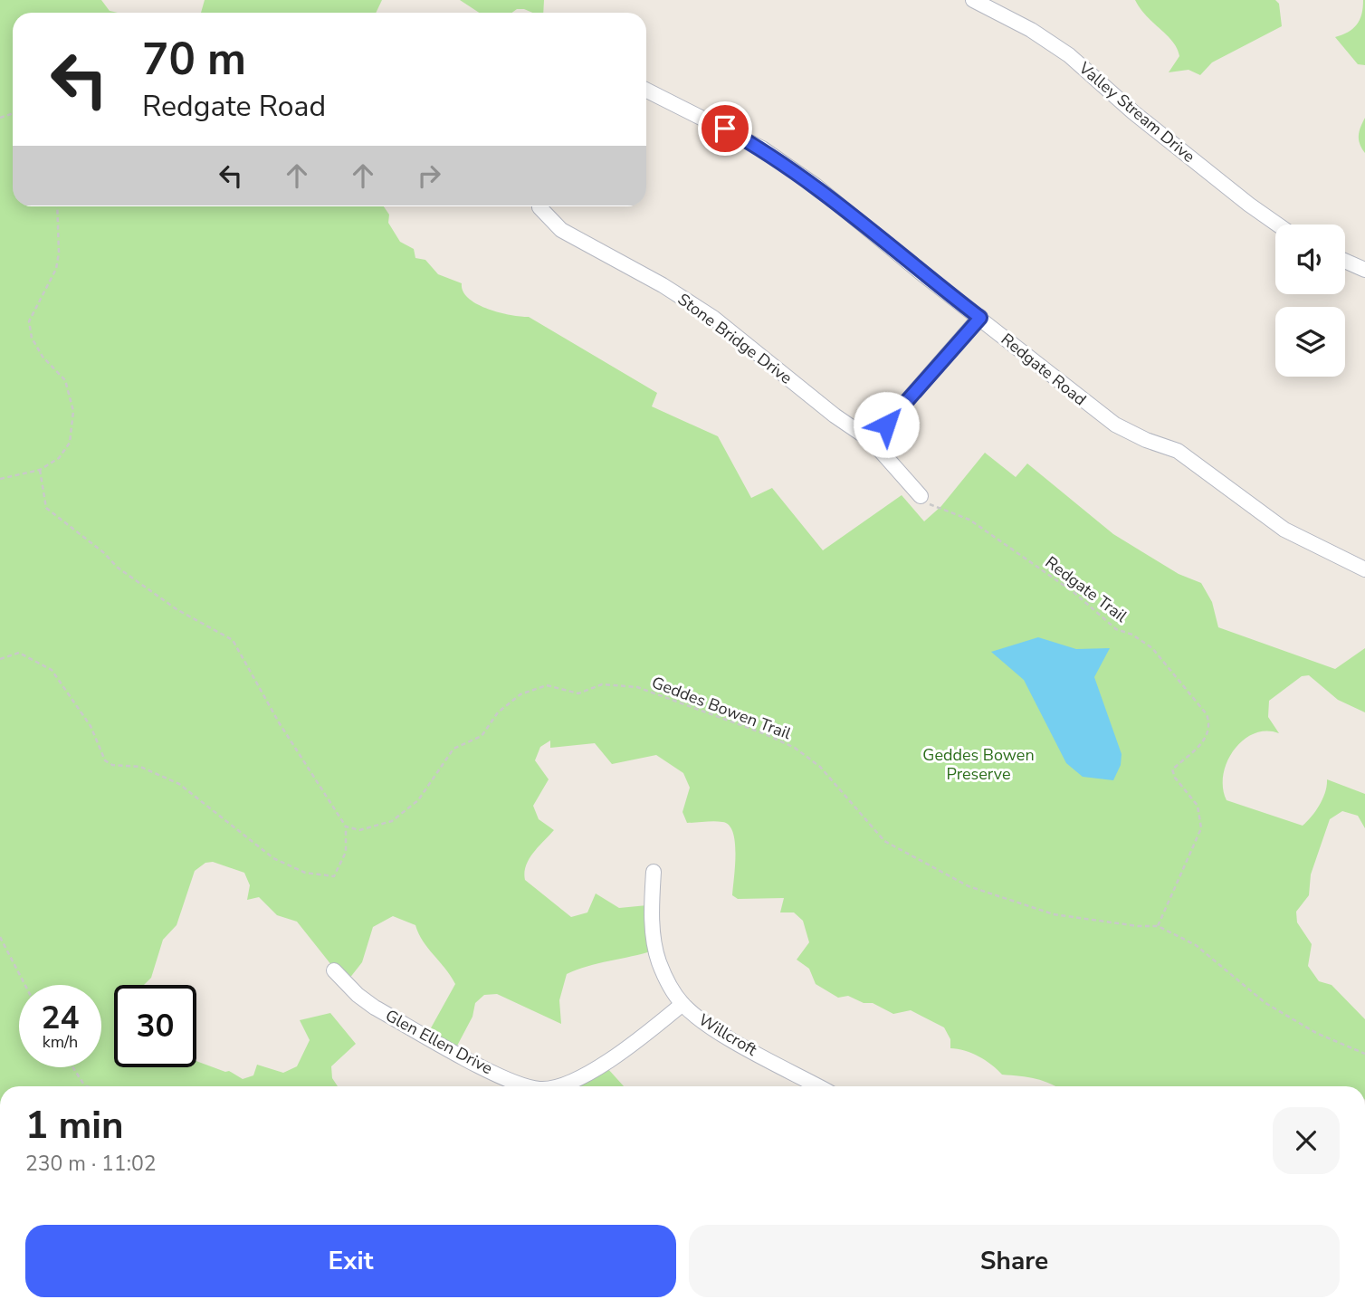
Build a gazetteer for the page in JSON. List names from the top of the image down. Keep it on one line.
{"streets":{"street":["Valley Stream Drive","Stone Bridge Drive","Redgate Road","Willcroft","Glen Ellen Drive"],"path":["Redgate Trail","Geddes Bowen Trail"]},"crossings":[["Stone Bridge Drive","Redgate Trail"],["Redgate Trail","Geddes Bowen Trail"],["Willcroft","Glen Ellen Drive"]],"parks":["Geddes Bowen Preserve"],"page":{"turn":["70 m","Redgate Road"],"speed":"24 km/h","limit":"30","heading":["1 min","230 m · 11:02"],"buttons":["Exit","Share"]}}
